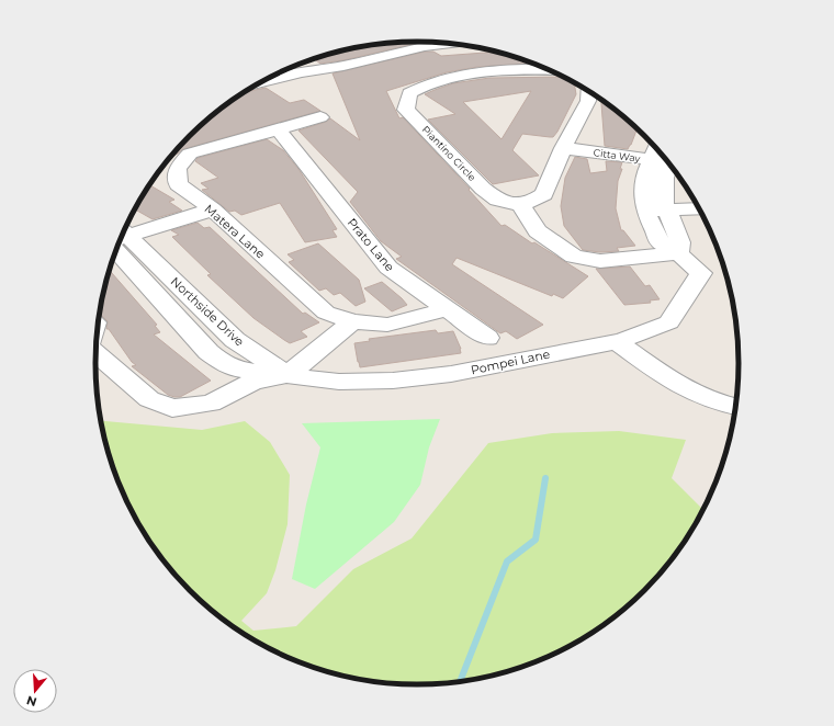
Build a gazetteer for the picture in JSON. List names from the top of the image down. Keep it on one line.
{"streets":{"street":["Piantino Circle","Citta Way","Matera Lane","Prato Lane","Northside Drive","Pompei Lane"]},"crossings":[["Matera Lane","Prato Lane"],["Northside Drive","Pompei Lane"]],"north":"bottom"}
